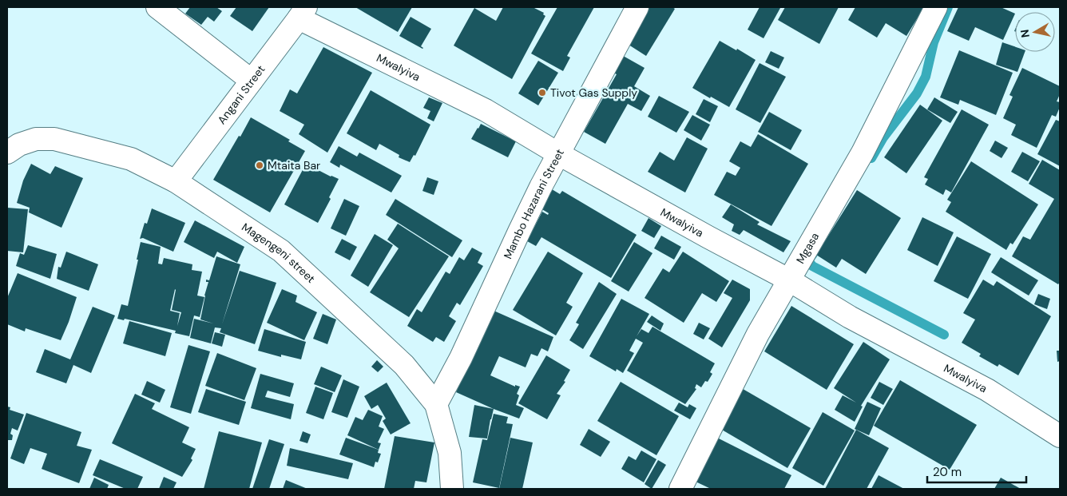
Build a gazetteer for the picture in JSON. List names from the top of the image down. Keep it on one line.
{"streets":{"street":["Mwalyiva","Angani Street","Mambo Hazarani Street","Mgasa","Magengeni street"]},"crossings":[["Mwalyiva","Angani Street"],["Mwalyiva","Mambo Hazarani Street"],["Mwalyiva","Mgasa"],["Angani Street","Magengeni street"],["Mambo Hazarani Street","Magengeni street"]],"places":["Tivot Gas Supply","Mtaita Bar"],"scale_bar":"20 m","north":"left"}
